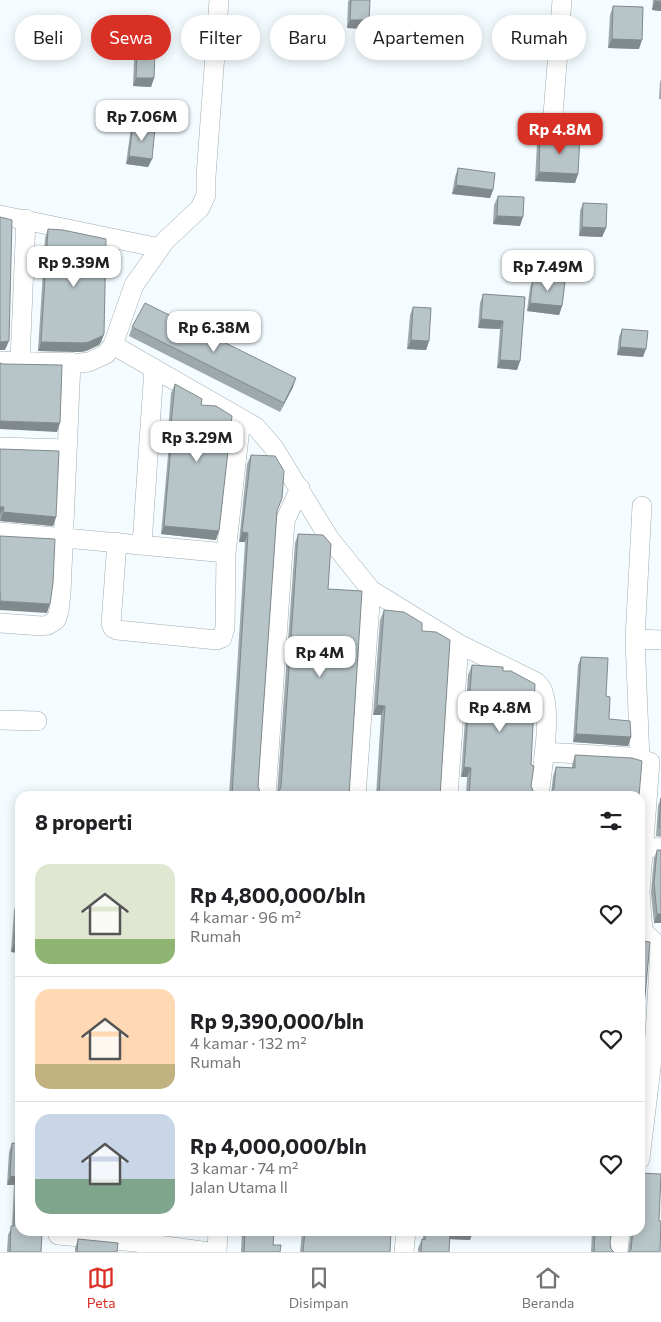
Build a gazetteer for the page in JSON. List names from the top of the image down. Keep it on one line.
{"page":{"chip":["Beli","Sewa","Filter","Baru","Apartemen","Rumah"],"price":["Rp 7.06M","Rp 4.8M","Rp 9.39M","Rp 7.49M","Rp 6.38M","Rp 3.29M","Rp 4M","Rp 4.8M"],"heading":"8 properti","list":[{"name":"Rp 4,800,000/bln","note":"4 kamar · 96 m² · Rumah"},{"name":"Rp 9,390,000/bln","note":"4 kamar · 132 m² · Rumah"},{"name":"Rp 4,000,000/bln","note":"3 kamar · 74 m² · Jalan Utama ll"}],"tabs":["Peta","Disimpan","Beranda"]}}
